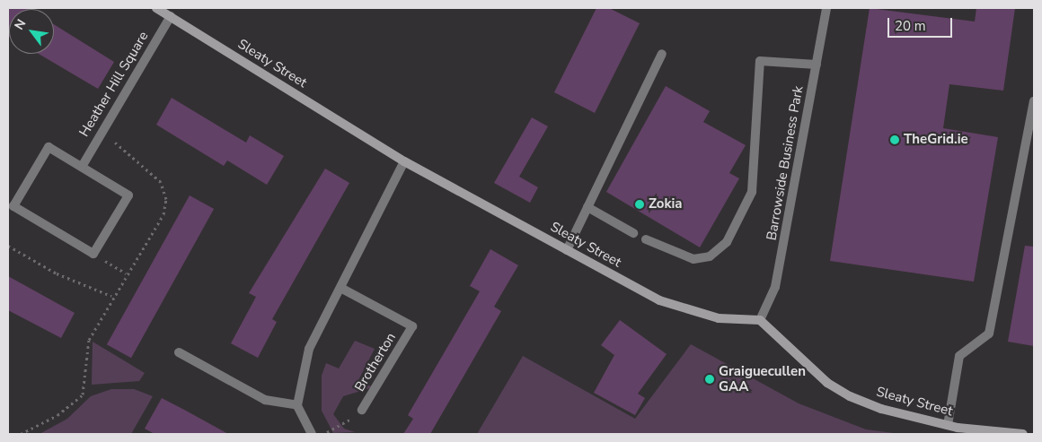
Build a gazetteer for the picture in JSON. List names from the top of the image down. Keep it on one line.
{"streets":{"street":["Sleaty Street","Heather Hill Square","Barrowside Business Park","Brotherton"]},"crossings":[["Sleaty Street","Heather Hill Square"],["Sleaty Street","Barrowside Business Park"]],"places":["TheGrid.ie","Zokia","Graiguecullen GAA"],"scale_bar":"20 m","north":"top left"}
